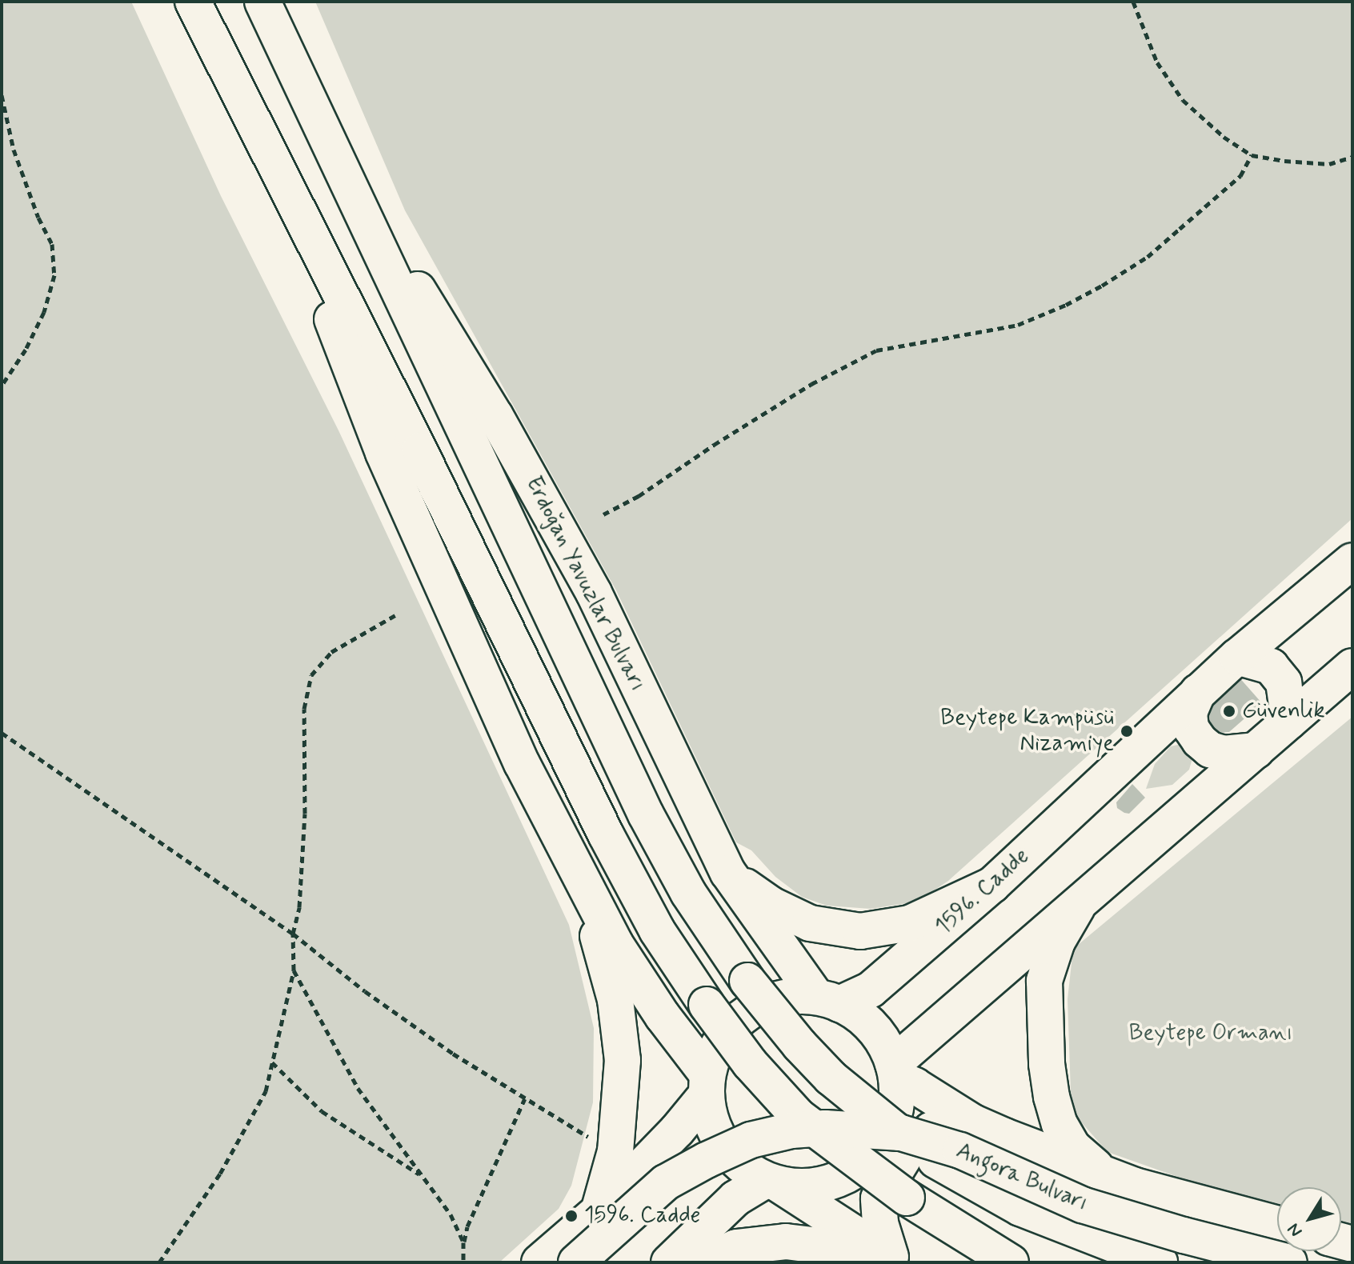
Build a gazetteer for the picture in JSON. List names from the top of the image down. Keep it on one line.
{"streets":{"main road":["Erdoğan Yavuzlar Bulvarı","1596. Cadde","Angora Bulvarı"]},"crossings":[["Erdoğan Yavuzlar Bulvarı","1596. Cadde"],["Erdoğan Yavuzlar Bulvarı","Angora Bulvarı"],["1596. Cadde","Angora Bulvarı"]],"parks":["Beytepe Ormanı"],"places":["Güvenlik","Beytepe Kampüsü Nizamiye","1596. Cadde"],"north":"bottom left"}
